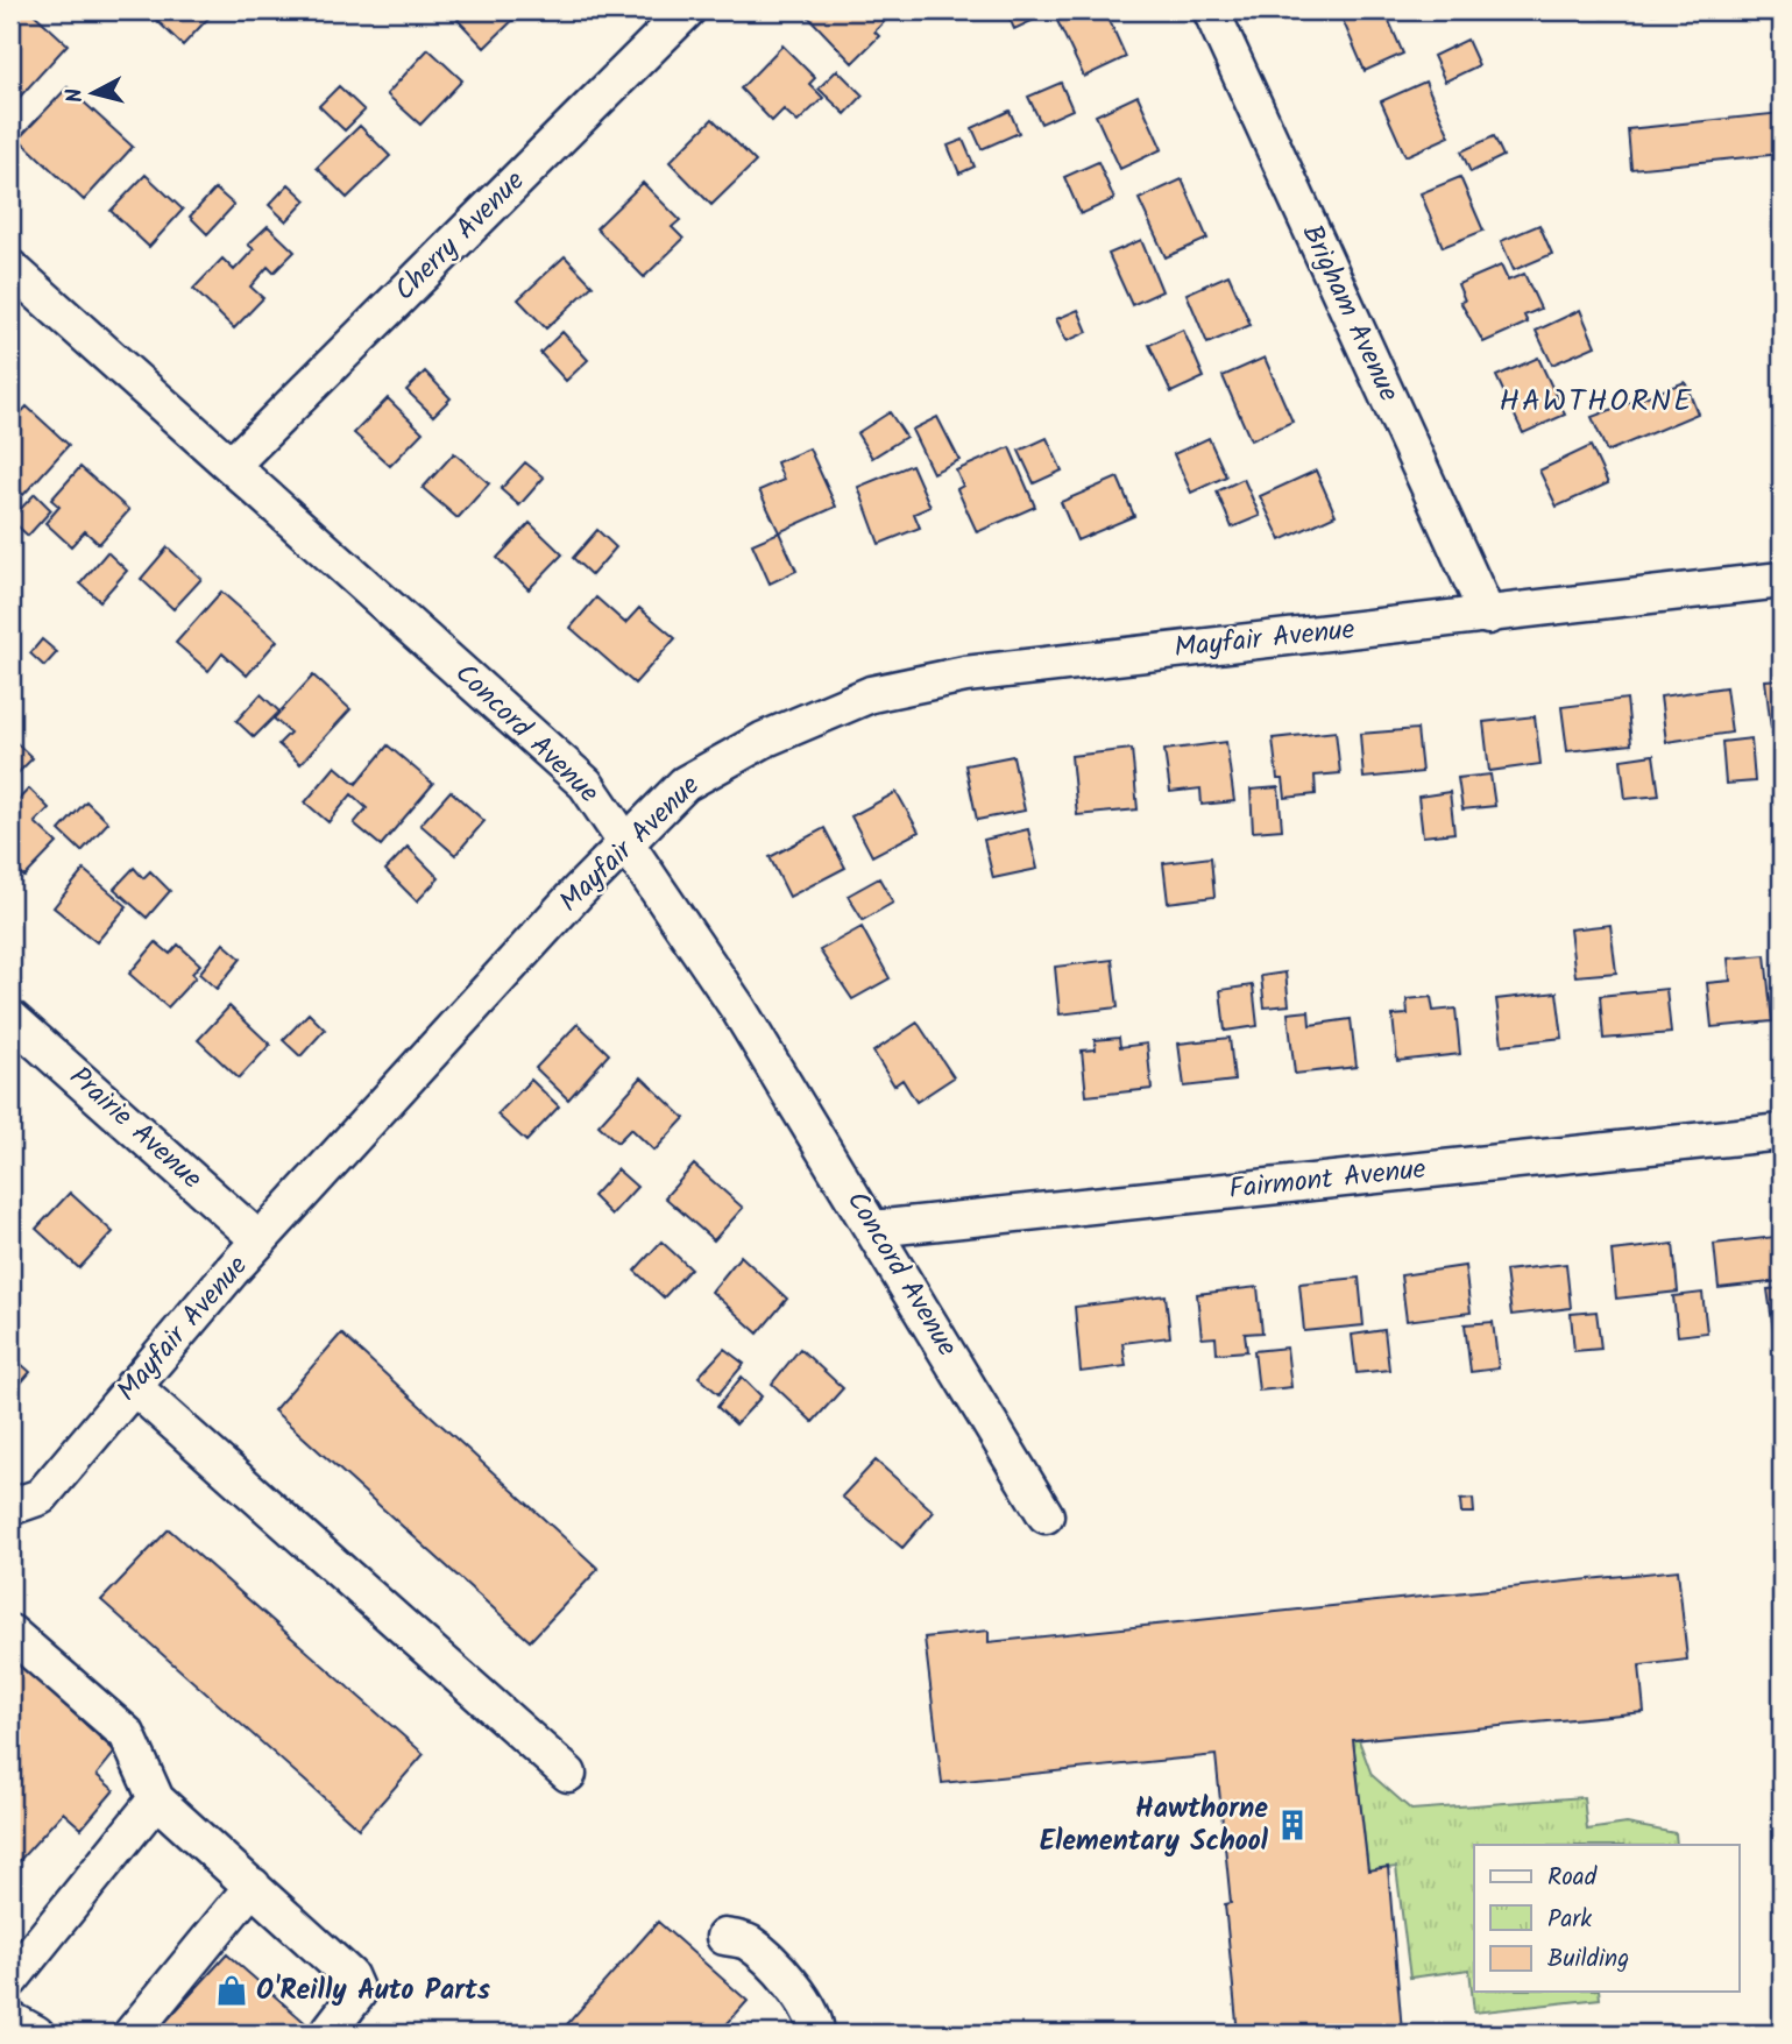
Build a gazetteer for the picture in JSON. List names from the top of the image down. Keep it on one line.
{"streets":{"street":["Cherry Avenue","Brigham Avenue","Mayfair Avenue","Concord Avenue","Prairie Avenue","Fairmont Avenue"]},"crossings":[["Cherry Avenue","Concord Avenue"],["Brigham Avenue","Mayfair Avenue"],["Mayfair Avenue","Concord Avenue"],["Mayfair Avenue","Prairie Avenue"],["Concord Avenue","Fairmont Avenue"]],"districts":["HAWTHORNE"],"places":{"building":["Hawthorne Elementary School"],"shop":["O'Reilly Auto Parts"]},"legend":["Road","Park","Building"],"north":"left"}
